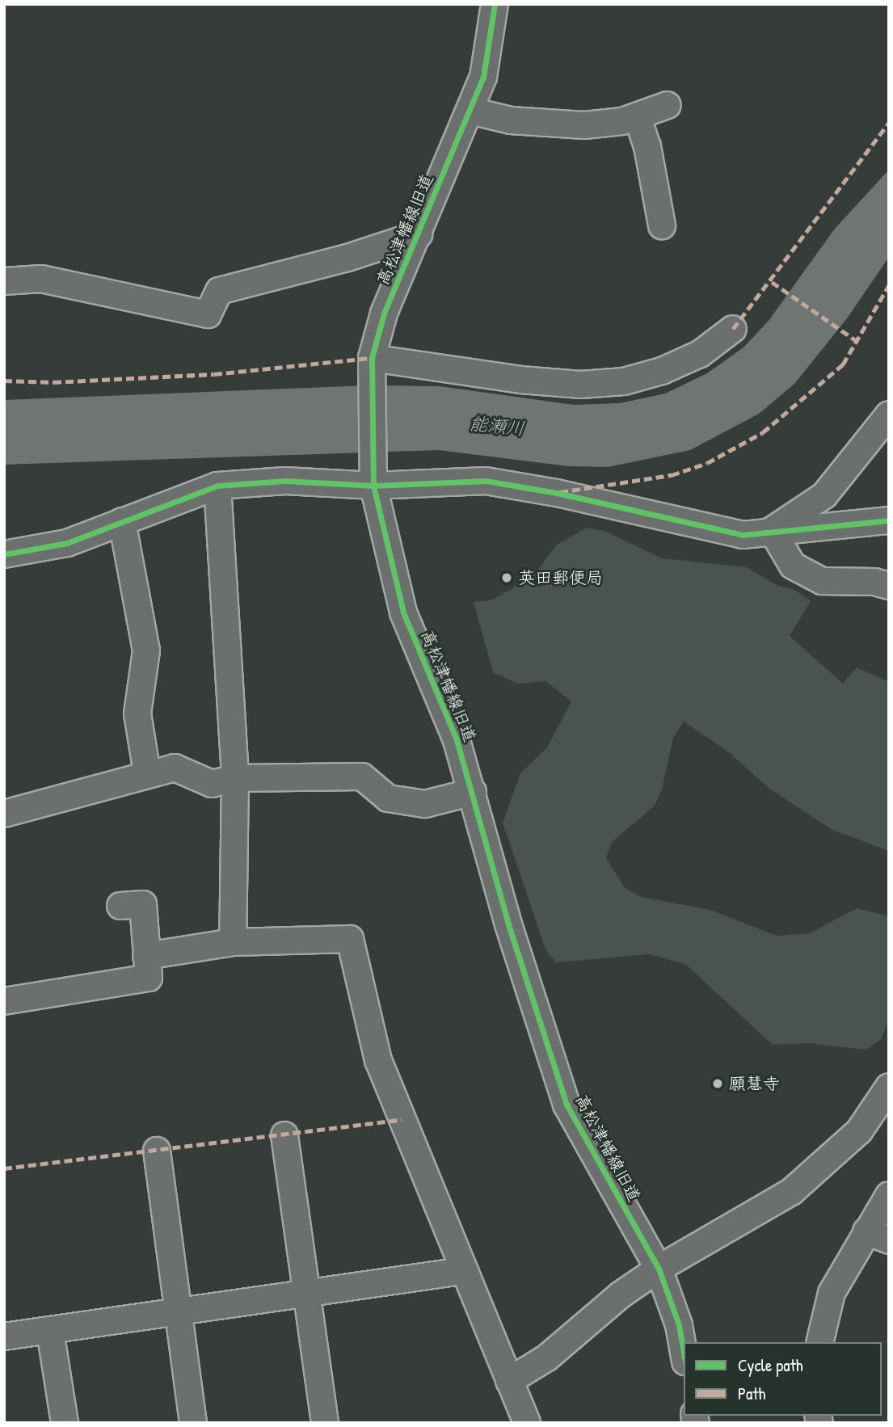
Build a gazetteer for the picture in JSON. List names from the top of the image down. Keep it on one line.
{"streets":{"street":["高松津幡線旧道"]},"water":["能瀬川"],"places":["英田郵便局","願慧寺"],"legend":["Cycle path","Path"]}
